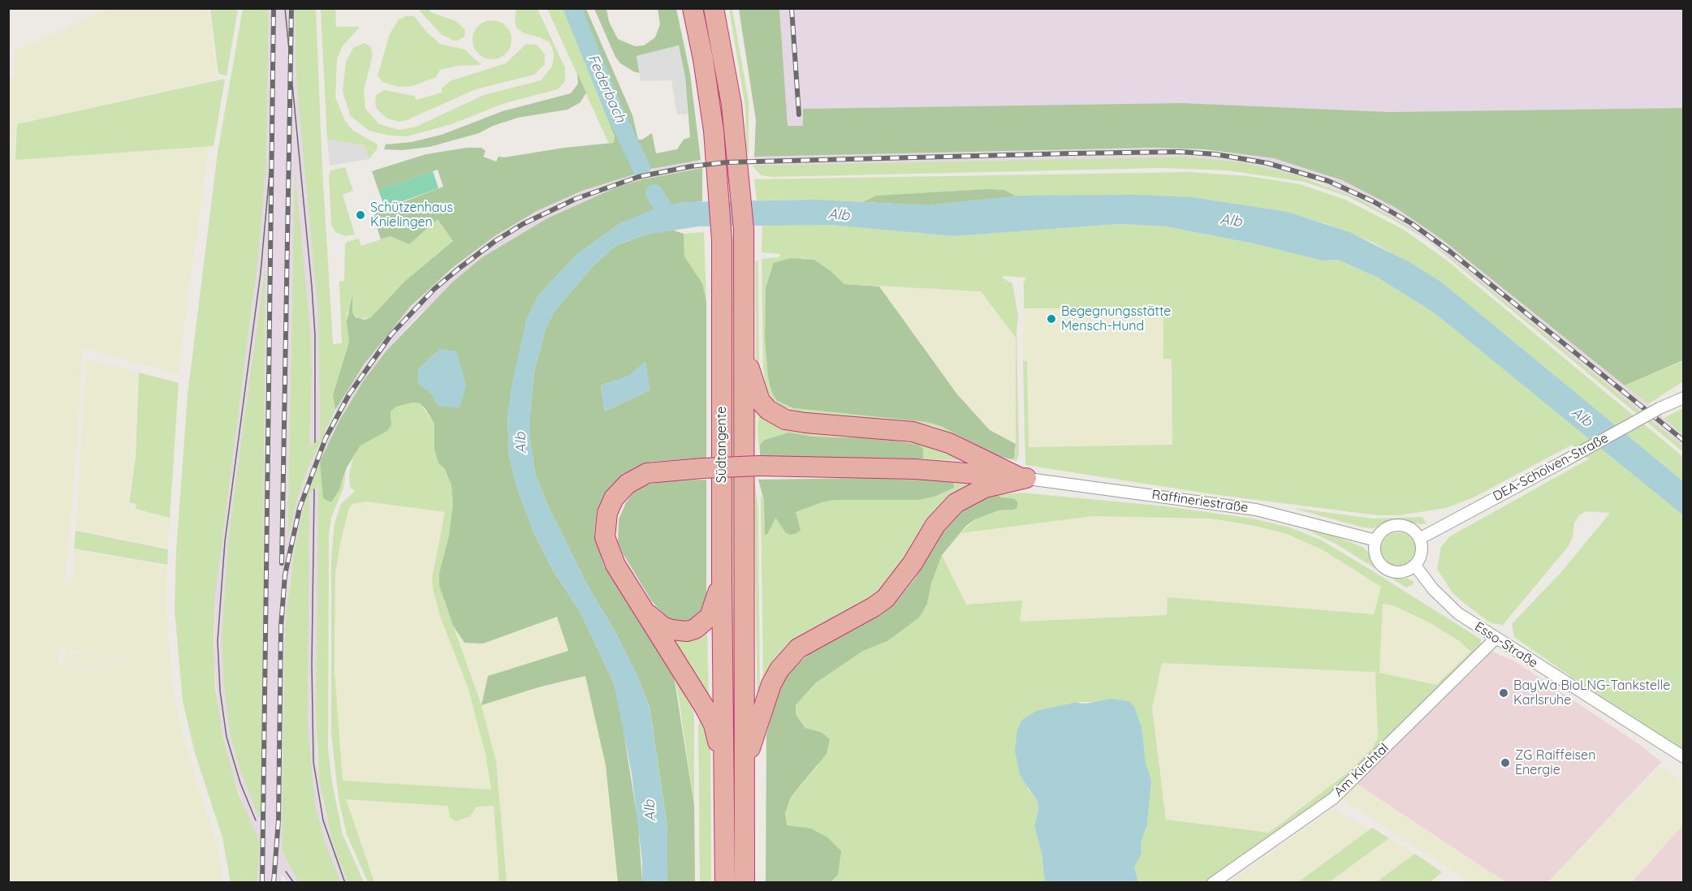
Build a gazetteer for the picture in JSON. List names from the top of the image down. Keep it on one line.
{"streets":{"highway":["Südtangente"],"street":["DEA-Scholven-Straße","Raffineriestraße","Esso-Straße","Am Kirchtal"]},"crossings":[["DEA-Scholven-Straße","Raffineriestraße"],["DEA-Scholven-Straße","Esso-Straße"],["Raffineriestraße","Esso-Straße"],["Esso-Straße","Am Kirchtal"]],"water":["Federbach","Alb"],"places":["Schützenhaus Knielingen","Begegnungsstätte Mensch-Hund","BayWa BioLNG-Tankstelle Karlsruhe","ZG Raiffeisen Energie"]}
